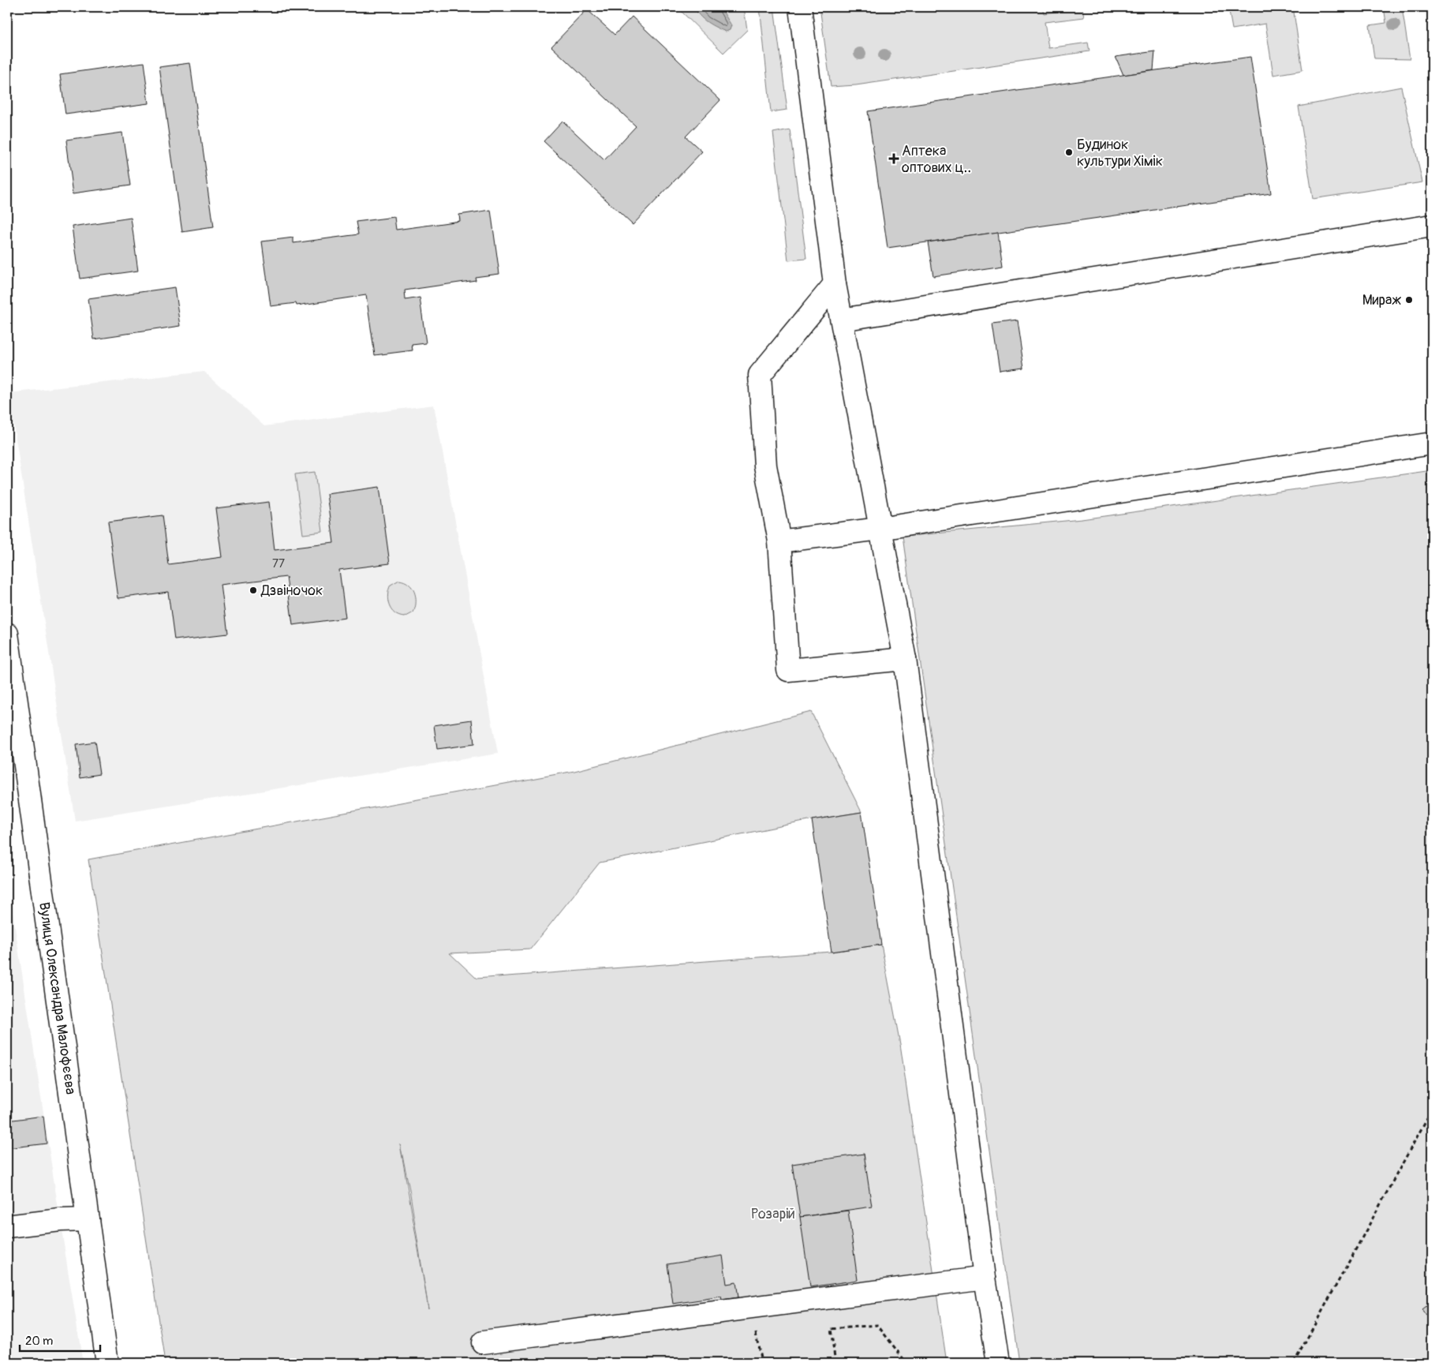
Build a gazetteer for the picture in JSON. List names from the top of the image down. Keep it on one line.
{"streets":{"street":["Вулиця Олександра Малофєєва"]},"parks":["Розарій"],"places":{"other":["Будинок культури Хімік","Мираж","Дзвіночок"],"health":["Аптека оптових ц‥"]},"house_numbers":["77"],"scale_bar":"20 m"}
